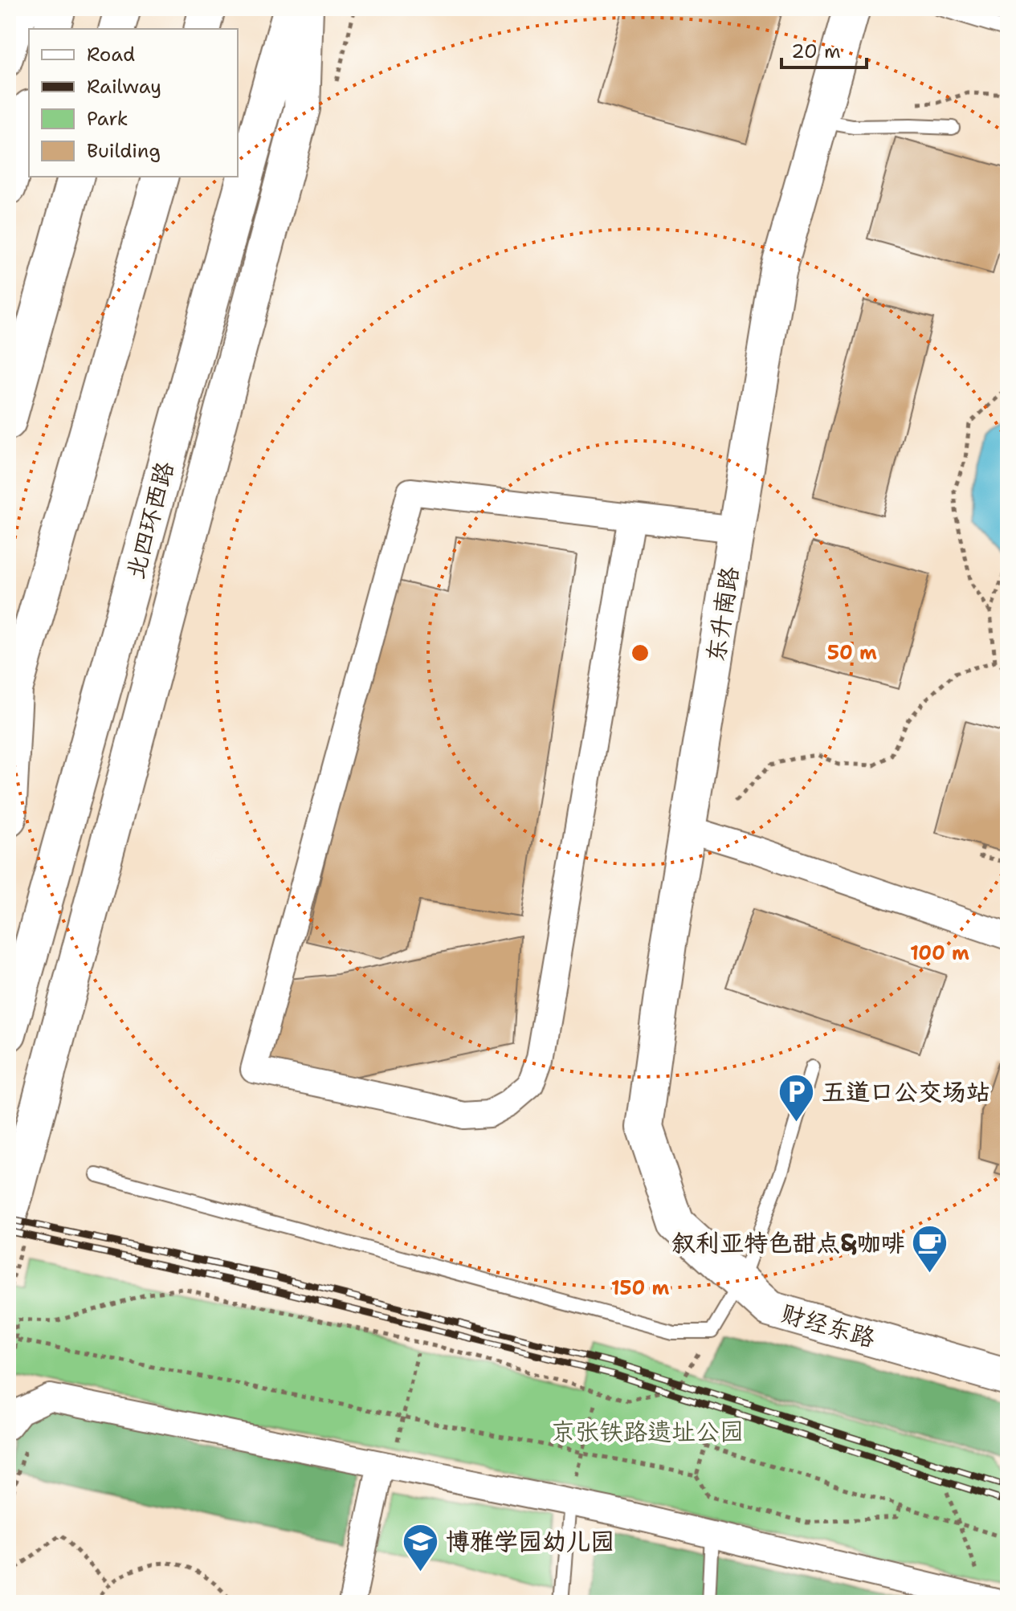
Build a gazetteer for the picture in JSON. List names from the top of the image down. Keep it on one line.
{"streets":{"main road":["北四环西路","东升南路","财经东路"]},"crossings":[["东升南路","财经东路"]],"parks":["京张铁路遗址公园"],"places":{"parking":["五道口公交场站"],"cafe":["叙利亚特色甜点&咖啡"],"school or university":["博雅学园幼儿园"]},"legend":["Road","Railway","Park","Building"],"scale_bar":"20 m","rings":["50 m","100 m","150 m"]}
